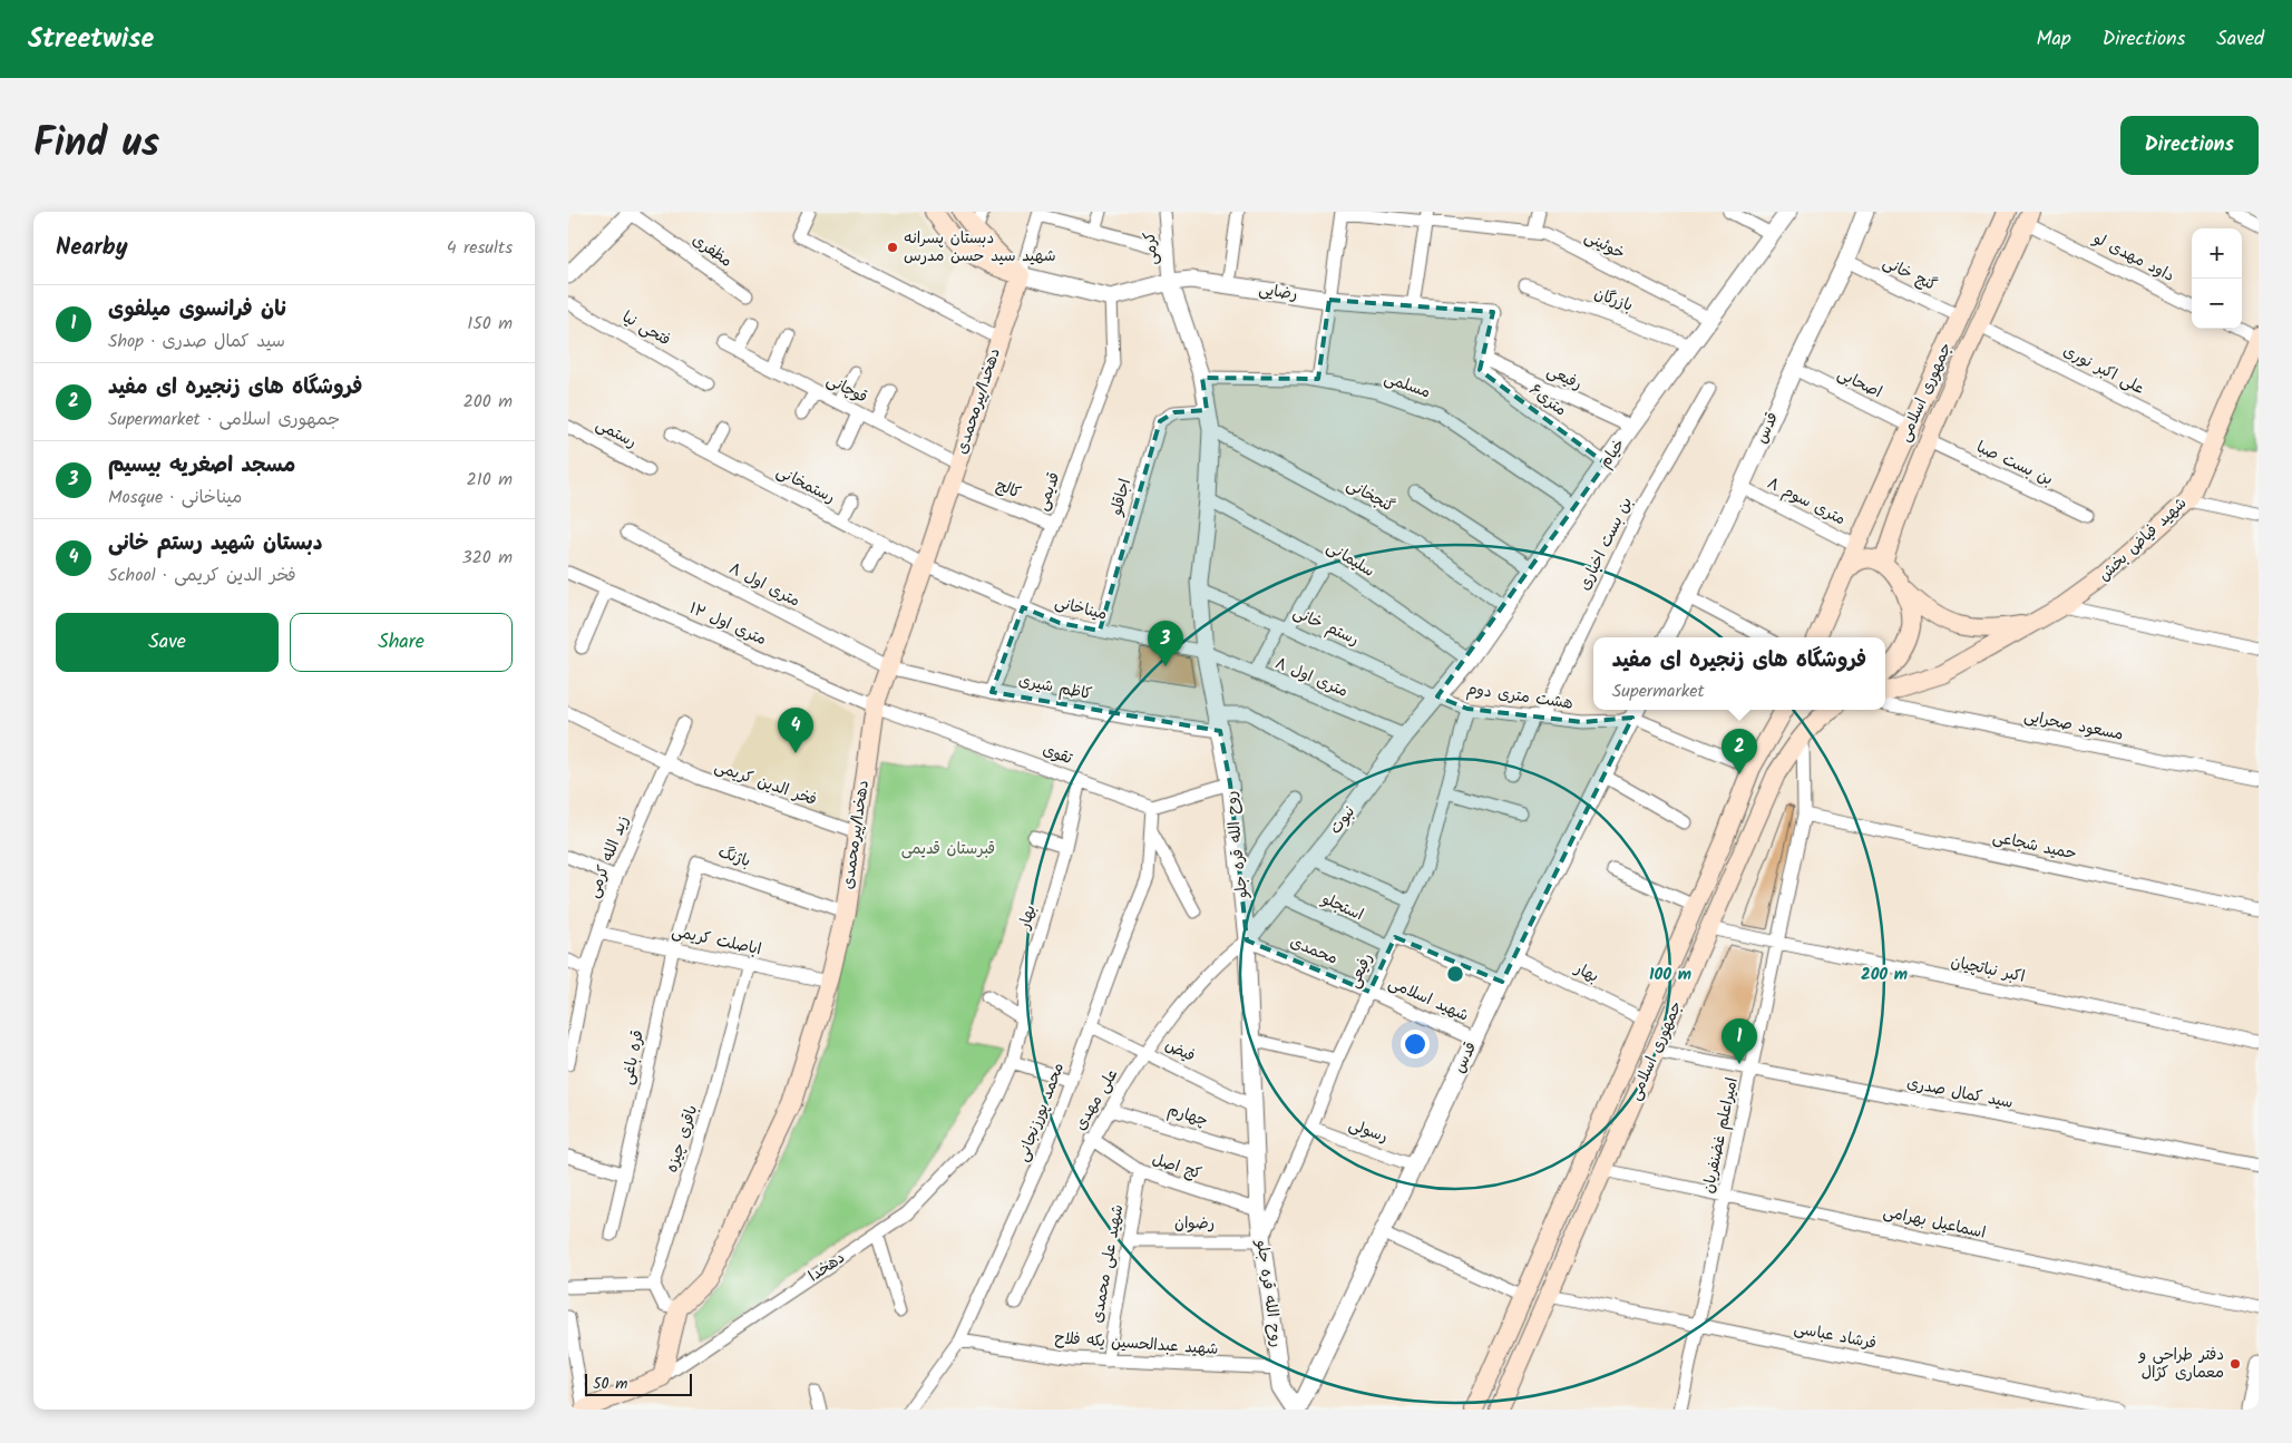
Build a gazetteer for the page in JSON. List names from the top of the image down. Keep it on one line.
{"streets":{"main road":["جمهوری اسلامی","دهخدا/پیرمحمدی","شهید فیاض بخش","دهخدا"],"street":["خوئینی","کرمی","مظفری","داود مهدی لو","گنج خانی","رضایی","بازرگان","فتحی نیا","علی اکبر نوری","رفیعی","اصحابی","مسلمی","قوچانی","۶متری","قدس","رستمی","خیام","بن بست صبا","رستمخانی","کالج","قدیمی","گنجخانی","اجاقلو","۸ متری سوم","بن بست اخباری","سلیمانی","۸ متری اول","میناخانی","۱۲ متری اول","رستم خانی","کاظم شیری","هشت متری دوم","مسعود صحرایی","تقوی","فخر الدین کریمی","نبوت","روح الله قره جلو","حمید شجاعی","زید الله کرمی","باژنگ","استجلو","بهار","اباصلت کریمی","محمدی","اکبر نباتچیان","شهید اسلامی","فیض","قره باغی","سید کمال صدری","علی مهدی","محمد پورزنجانی","چهارم","رسولی","امیراعلم غضنفریان","باقری چیزه","کج اصل","اسماعیل بهرامی","رضوان","شهید علی محمدی","فرشاد عباسی","شهید عبدالحسین یکه فلاح"]},"crossings":[["خوئینی","خیام"],["کرمی","رضایی"],["کرمی","روح الله قره جلو"],["داود مهدی لو","جمهوری اسلامی"],["گنج خانی","جمهوری اسلامی"],["گنج خانی","قدس"],["رضایی","رفیعی"],["رضایی","۶متری"],["رضایی","دهخدا/پیرمحمدی"],["رضایی","قدیمی"],["رضایی","روح الله قره جلو"],["بازرگان","خیام"],["علی اکبر نوری","جمهوری اسلامی"],["علی اکبر نوری","شهید فیاض بخش"],["رفیعی","۶متری"],["رفیعی","خیام"],["رفیعی","هشت متری دوم"],["رفیعی","روح الله قره جلو"],["رفیعی","استجلو"],["رفیعی","محمدی"],["رفیعی","شهید اسلامی"],["رفیعی","رسولی"],["رفیعی","رضوان"],["اصحابی","جمهوری اسلامی"],["اصحابی","قدس"],["مسلمی","خیام"],["مسلمی","روح الله قره جلو"],["قوچانی","دهخدا/پیرمحمدی"],["جمهوری اسلامی","بن بست صبا"],["جمهوری اسلامی","۸ متری سوم"],["جمهوری اسلامی","بهار"],["جمهوری اسلامی","اکبر نباتچیان"],["جمهوری اسلامی","سید کمال صدری"],["جمهوری اسلامی","امیراعلم غضنفریان"],["جمهوری اسلامی","اسماعیل بهرامی"],["جمهوری اسلامی","فرشاد عباسی"],["۶متری","خیام"],["دهخدا/پیرمحمدی","رستمخانی"],["دهخدا/پیرمحمدی","کالج"],["دهخدا/پیرمحمدی","۸ متری اول"],["دهخدا/پیرمحمدی","میناخانی"],["دهخدا/پیرمحمدی","۱۲ متری اول"],["دهخدا/پیرمحمدی","کاظم شیری"],["دهخدا/پیرمحمدی","تقوی"],["دهخدا/پیرمحمدی","فخر الدین کریمی"],["دهخدا/پیرمحمدی","باژنگ"],["دهخدا/پیرمحمدی","اباصلت کریمی"],["قدس","۸ متری سوم"],["قدس","هشت متری دوم"],["قدس","روح الله قره جلو"],["قدس","استجلو"],["قدس","بهار"],["قدس","شهید اسلامی"],["قدس","رسولی"],["خیام","گنجخانی"],["خیام","سلیمانی"],["خیام","رستم خانی"],["خیام","هشت متری دوم"],["خیام","نبوت"],["رستمخانی","میناخانی"],["کالج","قدیمی"],["قدیمی","میناخانی"],["قدیمی","کاظم شیری"],["گنجخانی","روح الله قره جلو"],["اجاقلو","میناخانی"],["اجاقلو","روح الله قره جلو"],["بن بست اخباری","هشت متری دوم"],["سلیمانی","روح الله قره جلو"],["۸ متری اول","میناخانی"],["۸ متری اول","کاظم شیری"],["۸ متری اول","نبوت"],["۸ متری اول","روح الله قره جلو"],["میناخانی","روح الله قره جلو"],["۱۲ متری اول","تقوی"],["رستم خانی","هشت متری دوم"],["رستم خانی","نبوت"],["رستم خانی","روح الله قره جلو"],["کاظم شیری","روح الله قره جلو"],["هشت متری دوم","نبوت"],["تقوی","بهار"],["تقوی","محمد پورزنجانی"],["فخر الدین کریمی","زید الله کرمی"],["نبوت","روح الله قره جلو"],["نبوت","استجلو"],["نبوت","محمدی"],["نبوت","علی مهدی"],["روح الله قره جلو","محمدی"],["روح الله قره جلو","فیض"],["روح الله قره جلو","علی مهدی"],["روح الله قره جلو","چهارم"],["روح الله قره جلو","کج اصل"],["روح الله قره جلو","رضوان"],["روح الله قره جلو","شهید عبدالحسین یکه فلاح"],["حمید شجاعی","امیراعلم غضنفریان"],["زید الله کرمی","اباصلت کریمی"],["باژنگ","اباصلت کریمی"],["باژنگ","قره باغی"],["بهار","دهخدا"],["اباصلت کریمی","قره باغی"],["اباصلت کریمی","باقری چیزه"],["محمدی","شهید اسلامی"],["محمدی","علی مهدی"],["اکبر نباتچیان","امیراعلم غضنفریان"],["فیض","علی مهدی"],["فیض","محمد پورزنجانی"],["سید کمال صدری","امیراعلم غضنفریان"],["علی مهدی","چهارم"],["علی مهدی","کج اصل"],["محمد پورزنجانی","شهید عبدالحسین یکه فلاح"],["امیراعلم غضنفریان","اسماعیل بهرامی"],["امیراعلم غضنفریان","فرشاد عباسی"],["کج اصل","شهید علی محمدی"],["رضوان","شهید علی محمدی"],["شهید علی محمدی","شهید عبدالحسین یکه فلاح"]],"parks":["قبرستان قدیمى"],"places":["دبستان پسرانه شهید سید حسن مدرس","دفتر طراحى و معمارى کژال"],"scale_bar":"50 m","page":{"header":"Streetwise","nav":["Map","Directions","Saved"],"title":"Find us","buttons":["Directions",["Save","Share"]],"heading":["Nearby","4 results"],"map_buttons":["+","−"],"list":[{"mark":"1","name":"نان فرانسوی میلفوی","note":"Shop · سید کمال صدری","value":"150 m"},{"mark":"2","name":"فروشگاه های زنجیره ای مفید","note":"Supermarket · جمهوری اسلامی","value":"200 m"},{"mark":"3","name":"مسجد اصغریه بیسیم","note":"Mosque · میناخانی","value":"210 m"},{"mark":"4","name":"دبستان شهید رستم خانی","note":"School · فخر الدین کریمی","value":"320 m"}],"pins":["3","4","2","1"],"popup":["فروشگاه های زنجیره ای مفید","Supermarket"],"scale":"50 m"},"rings":["100 m","200 m"]}
